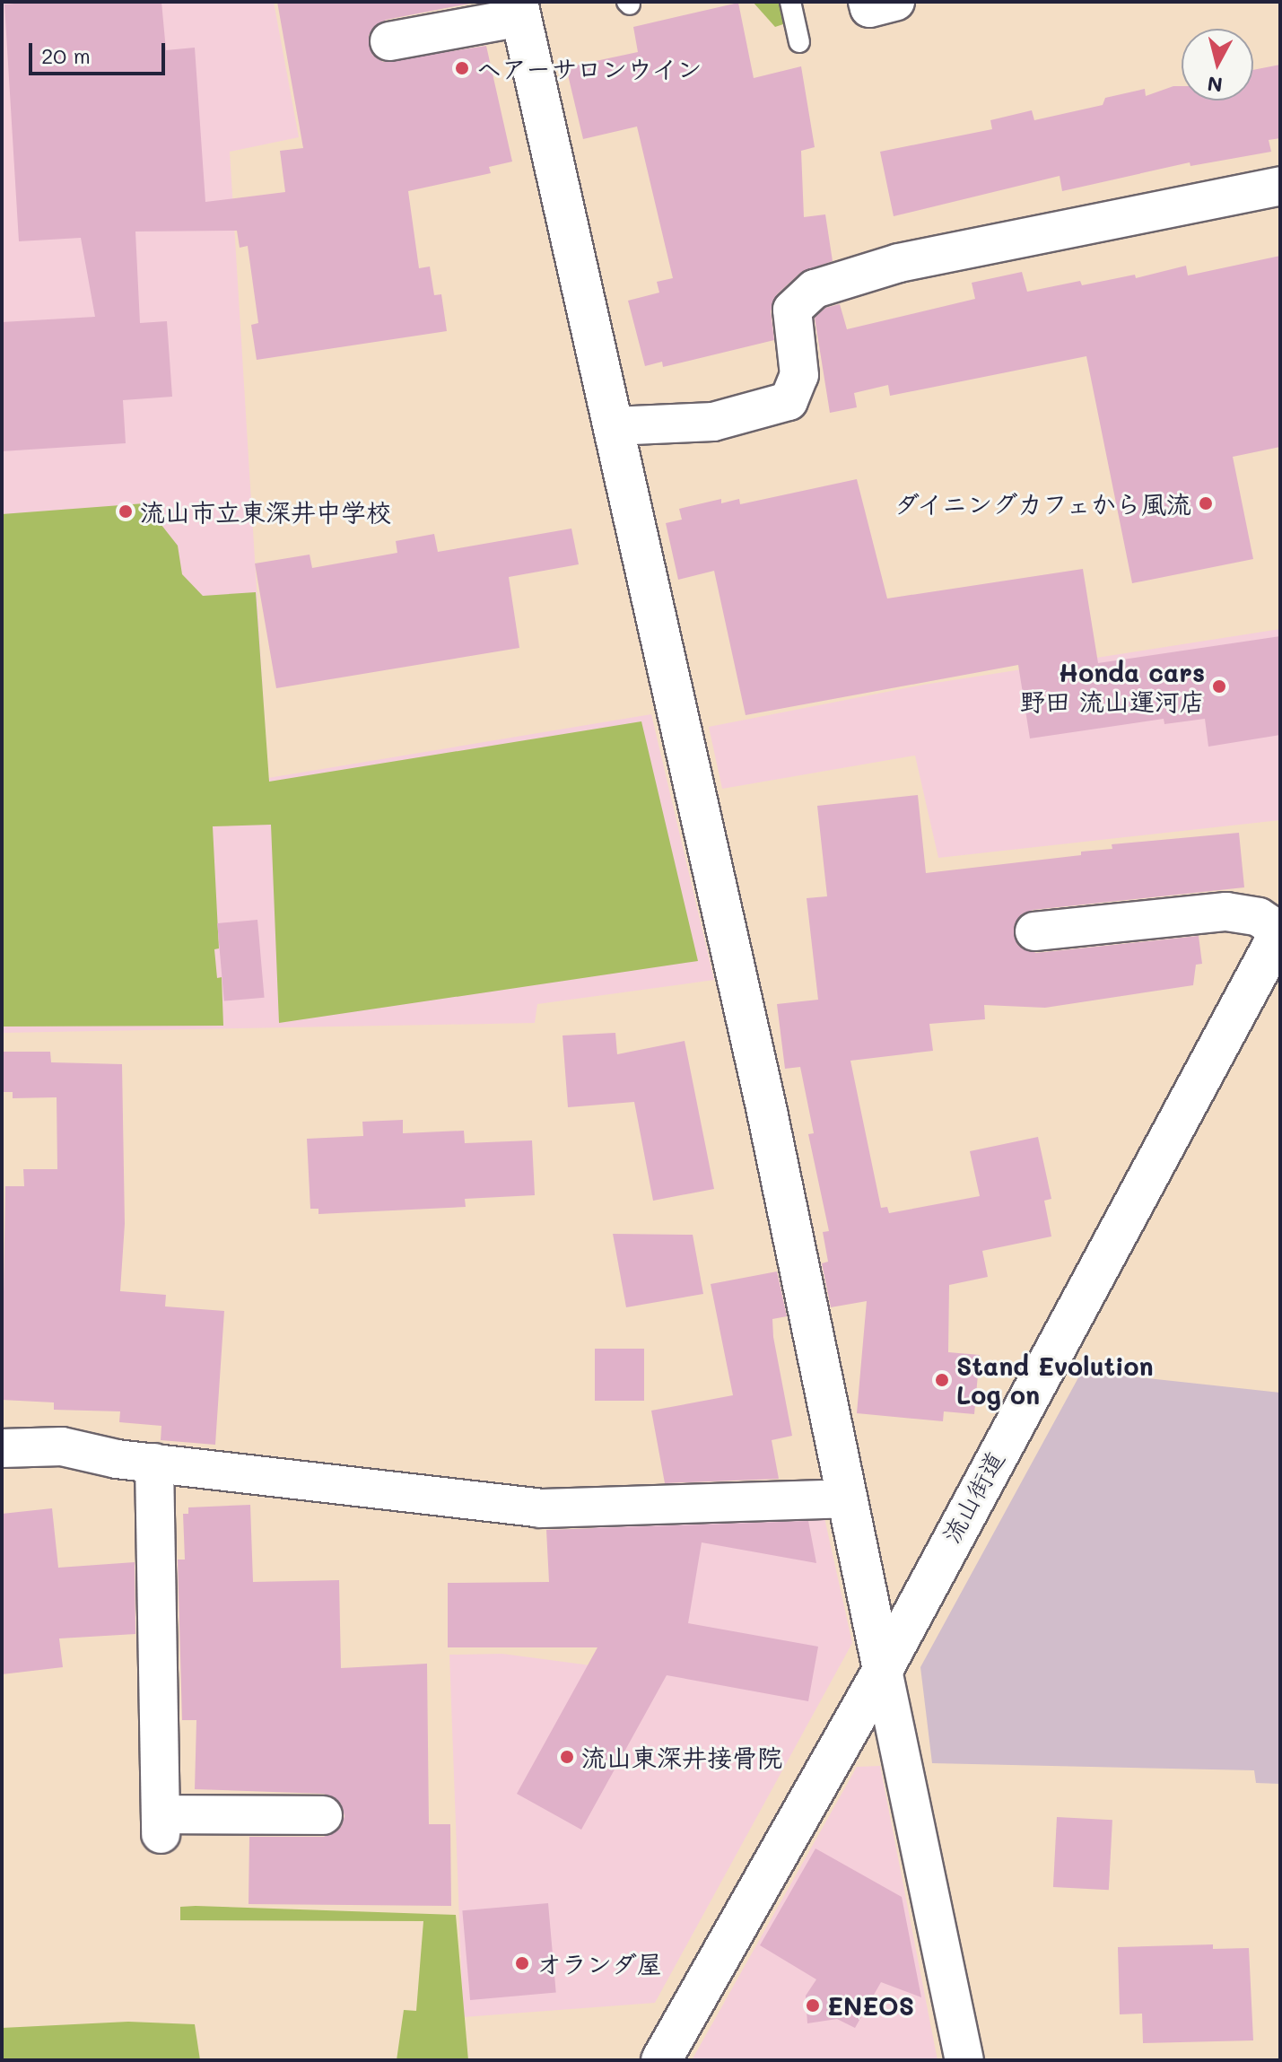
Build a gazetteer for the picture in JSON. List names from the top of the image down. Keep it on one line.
{"streets":{"street":["流山街道"]},"places":["ヘアーサロンウイン","ダイニングカフェから風流","流山市立東深井中学校","Honda cars 野田 流山運河店","Stand Evolution Log on","流山東深井接骨院","オランダ屋","ENEOS"],"scale_bar":"20 m","north":"bottom"}
